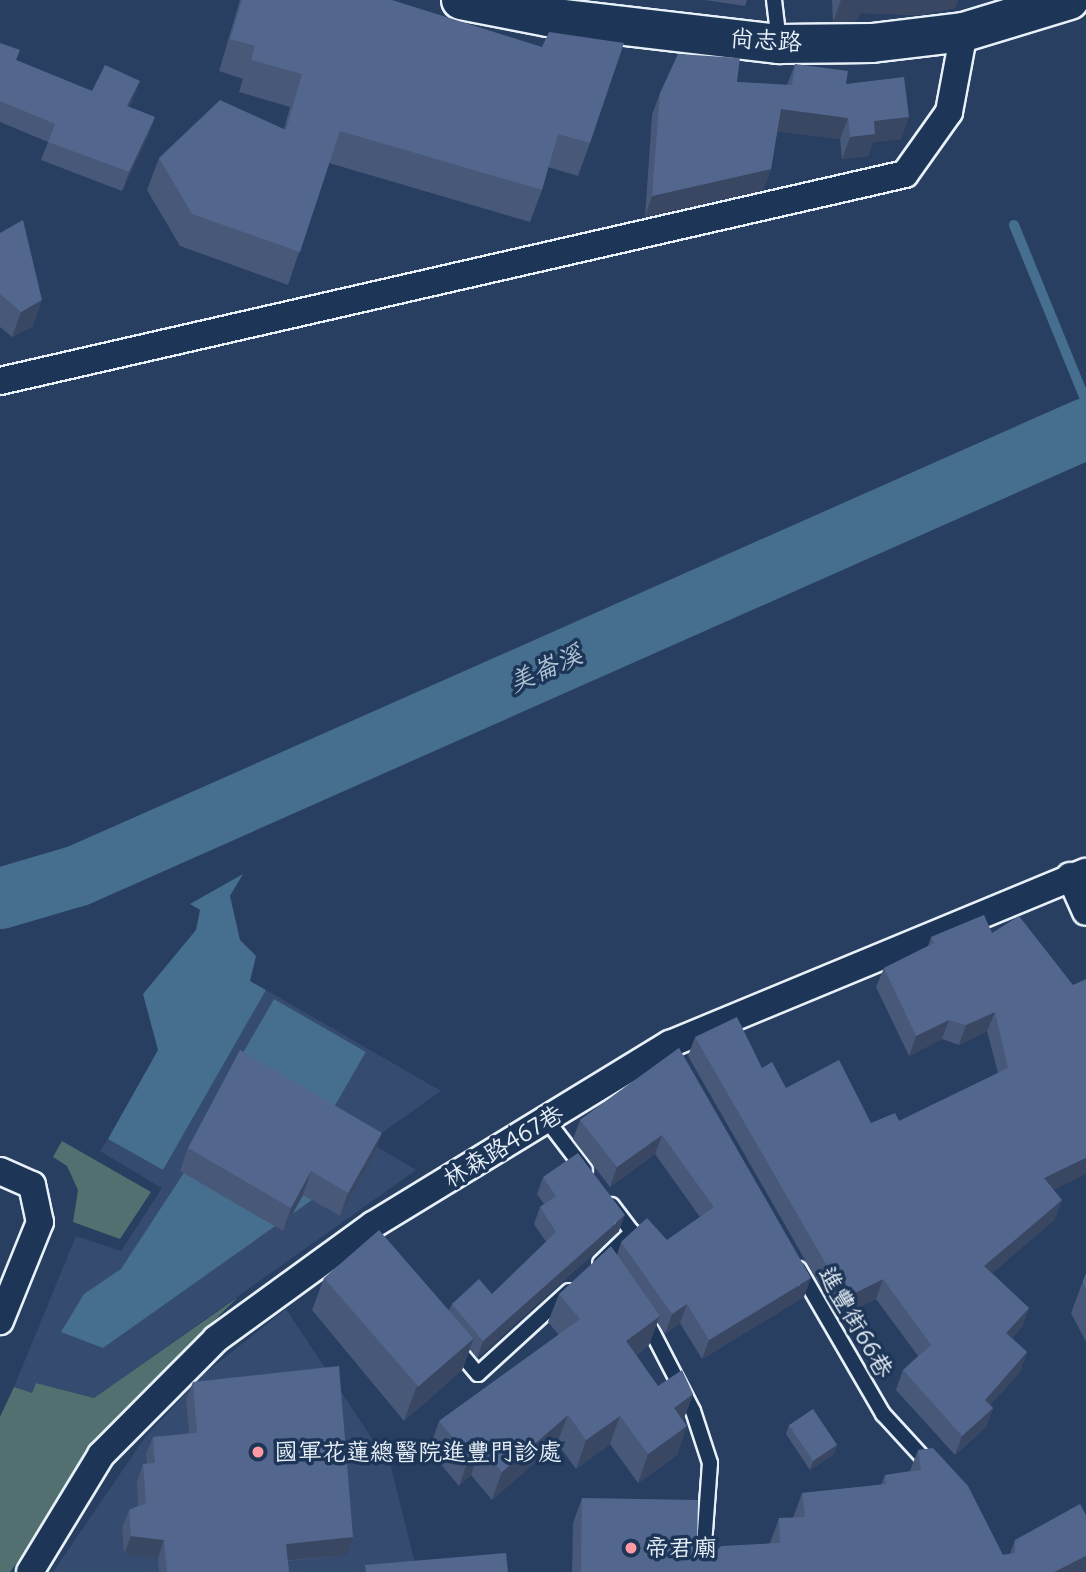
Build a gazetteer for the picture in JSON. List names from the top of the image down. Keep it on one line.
{"streets":{"street":["尚志路","林森路467巷"],"lane":["進豐街66巷"]},"water":["美崙溪"],"places":["國軍花蓮總醫院進豐門診處","帝君廟"]}
